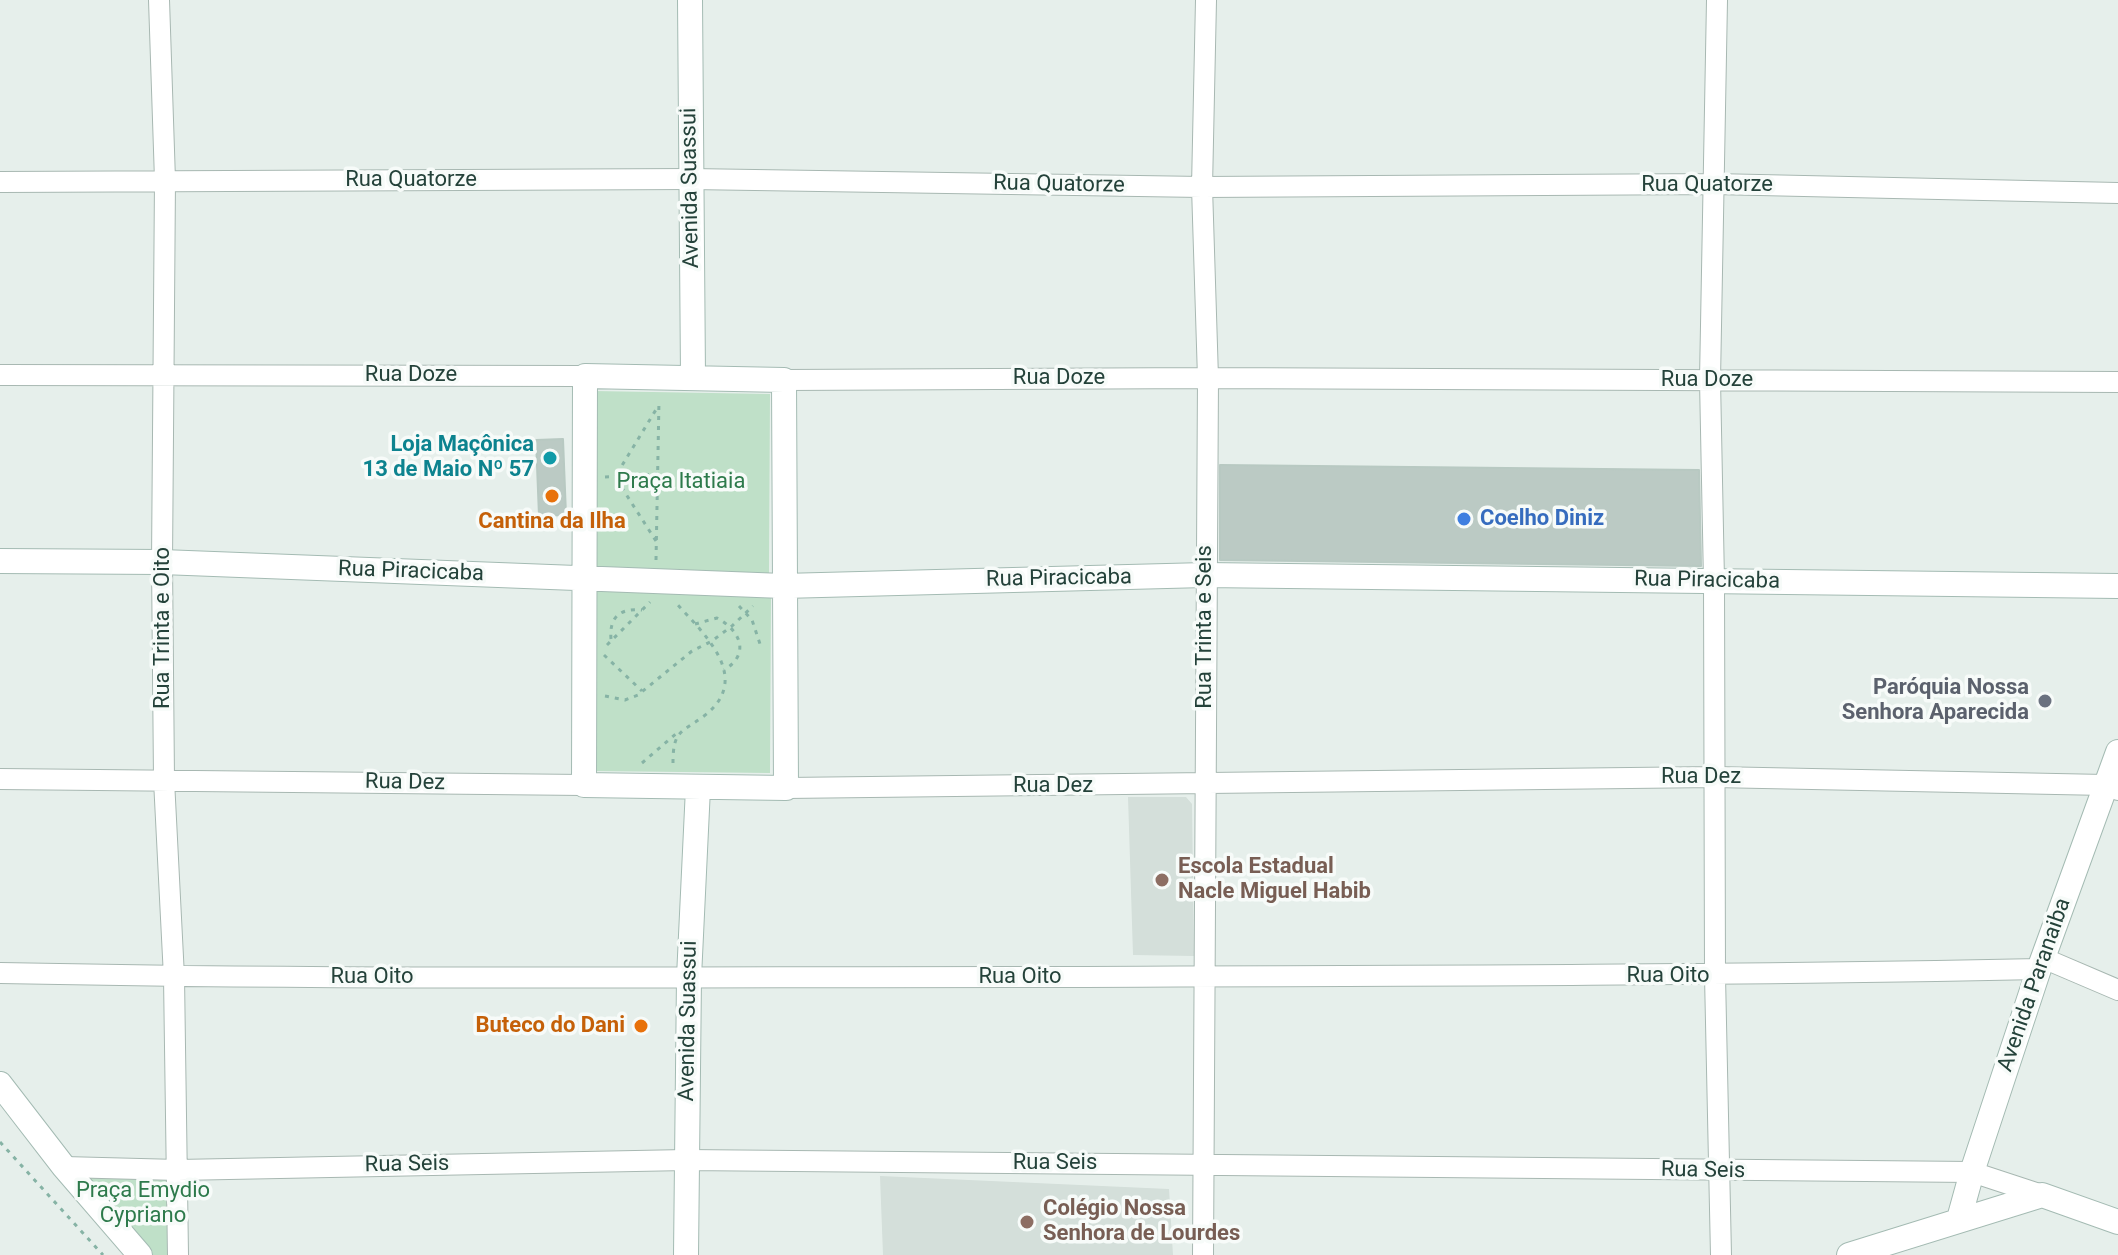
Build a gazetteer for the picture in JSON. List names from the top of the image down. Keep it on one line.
{"streets":{"street":["Rua Quatorze","Avenida Suassui","Rua Doze","Rua Piracicaba","Rua Trinta e Seis","Rua Trinta e Oito","Rua Dez","Rua Oito","Avenida Paranaiba","Rua Seis"]},"crossings":[["Rua Quatorze","Avenida Suassui"],["Rua Quatorze","Rua Trinta e Seis"],["Rua Quatorze","Rua Trinta e Oito"],["Avenida Suassui","Rua Doze"],["Avenida Suassui","Rua Dez"],["Avenida Suassui","Rua Oito"],["Avenida Suassui","Rua Seis"],["Rua Doze","Rua Trinta e Seis"],["Rua Doze","Rua Trinta e Oito"],["Rua Piracicaba","Rua Trinta e Seis"],["Rua Piracicaba","Rua Trinta e Oito"],["Rua Trinta e Seis","Rua Dez"],["Rua Trinta e Seis","Rua Oito"],["Rua Trinta e Seis","Rua Seis"],["Rua Trinta e Oito","Rua Dez"],["Rua Trinta e Oito","Rua Oito"],["Rua Trinta e Oito","Rua Seis"],["Rua Dez","Avenida Paranaiba"],["Rua Oito","Avenida Paranaiba"],["Avenida Paranaiba","Rua Seis"]],"parks":["Praça Itatiaia","Praça Emydio Cypriano"],"places":["Loja Maçônica 13 de Maio Nº 57","Cantina da Ilha","Coelho Diniz","Paróquia Nossa Senhora Aparecida","Escola Estadual Nacle Miguel Habib","Buteco do Dani","Colégio Nossa Senhora de Lourdes"]}
